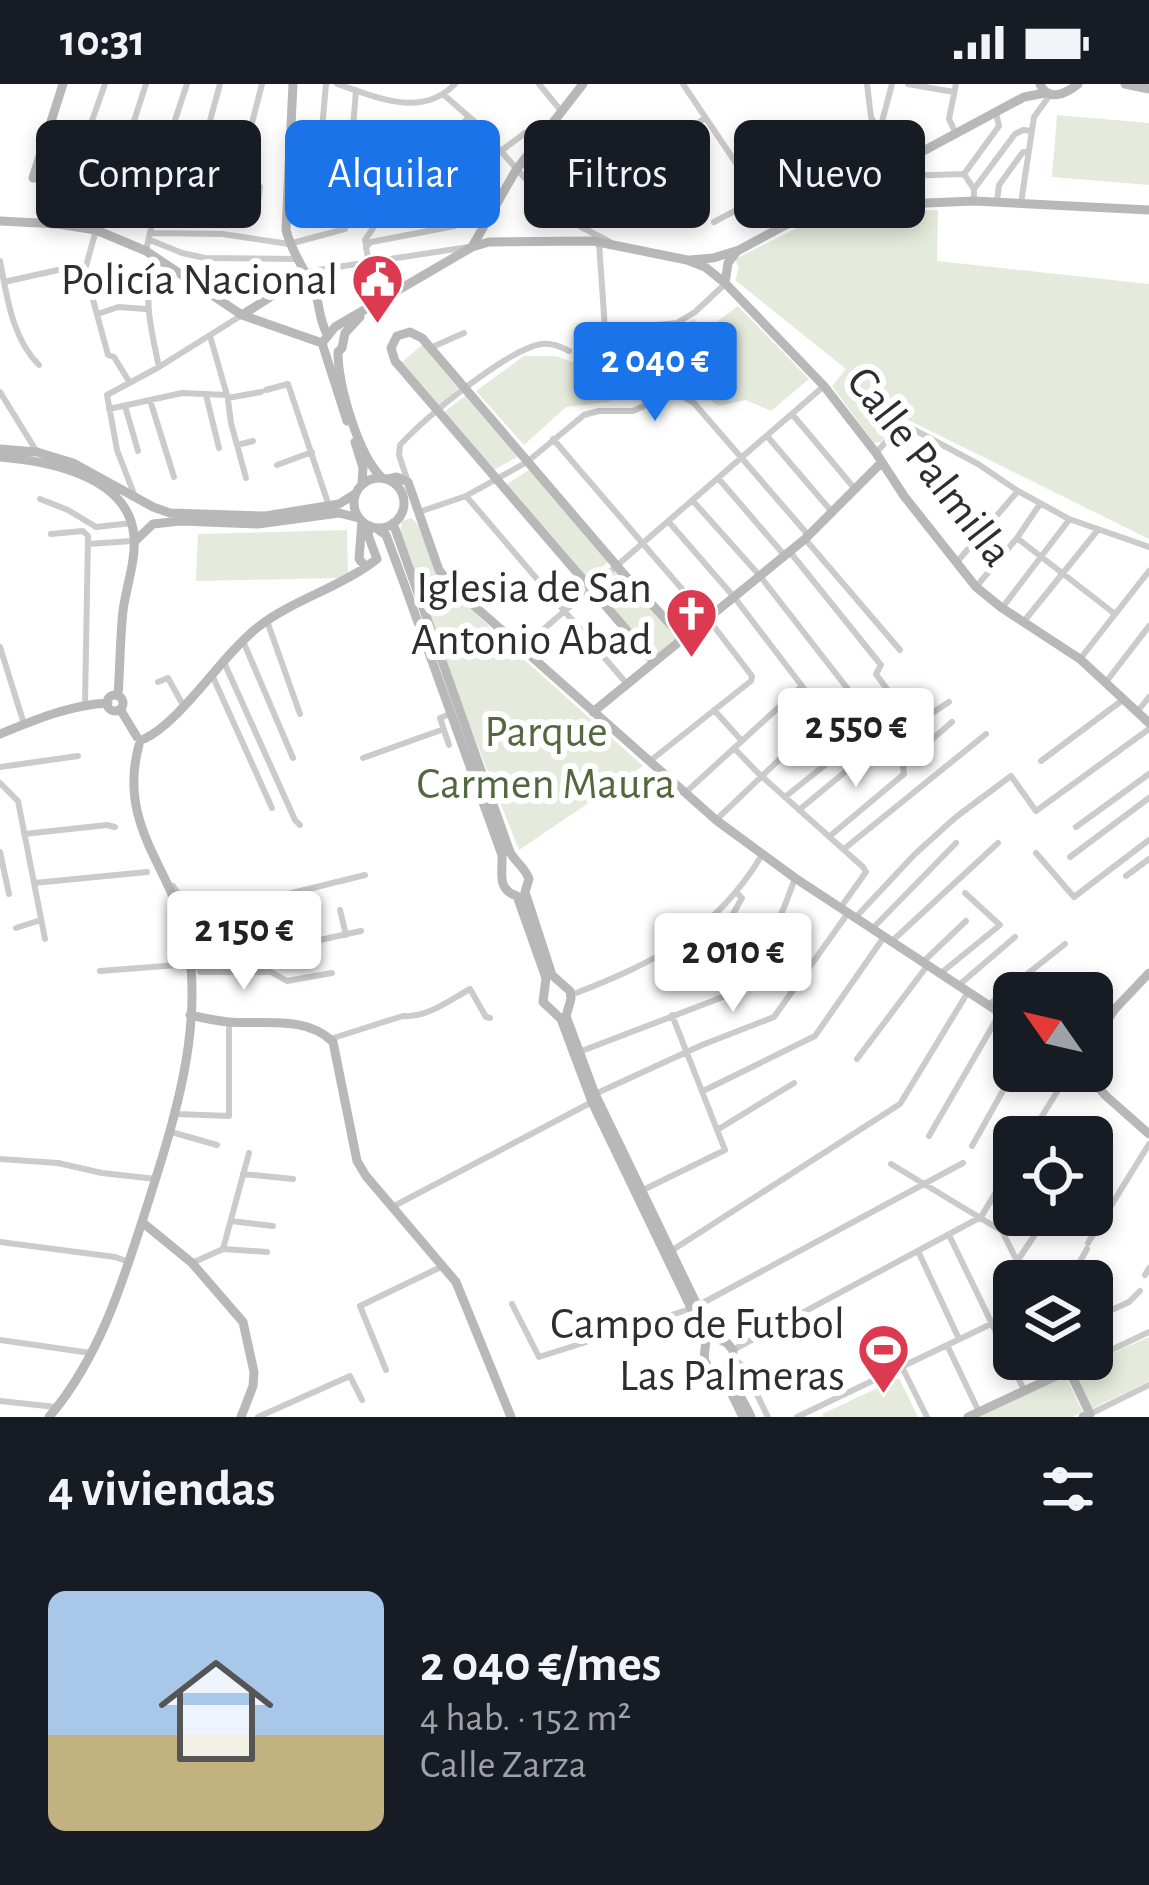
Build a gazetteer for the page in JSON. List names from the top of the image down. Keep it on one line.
{"streets":{"street":["Calle Palmilla"]},"parks":["Parque Carmen Maura"],"places":{"public building":["Policía Nacional"],"church":["Iglesia de San Antonio Abad"],"sports":["Campo de Futbol Las Palmeras"]},"north":"top left","page":{"status":"10:31","chip":["Comprar","Alquilar","Filtros","Nuevo"],"price":["2 040 €","2 550 €","2 150 €","2 010 €"],"heading":"4 viviendas","list":[{"name":"2 040 €/mes","note":"4 hab. · 152 m² · Calle Zarza"}]}}
